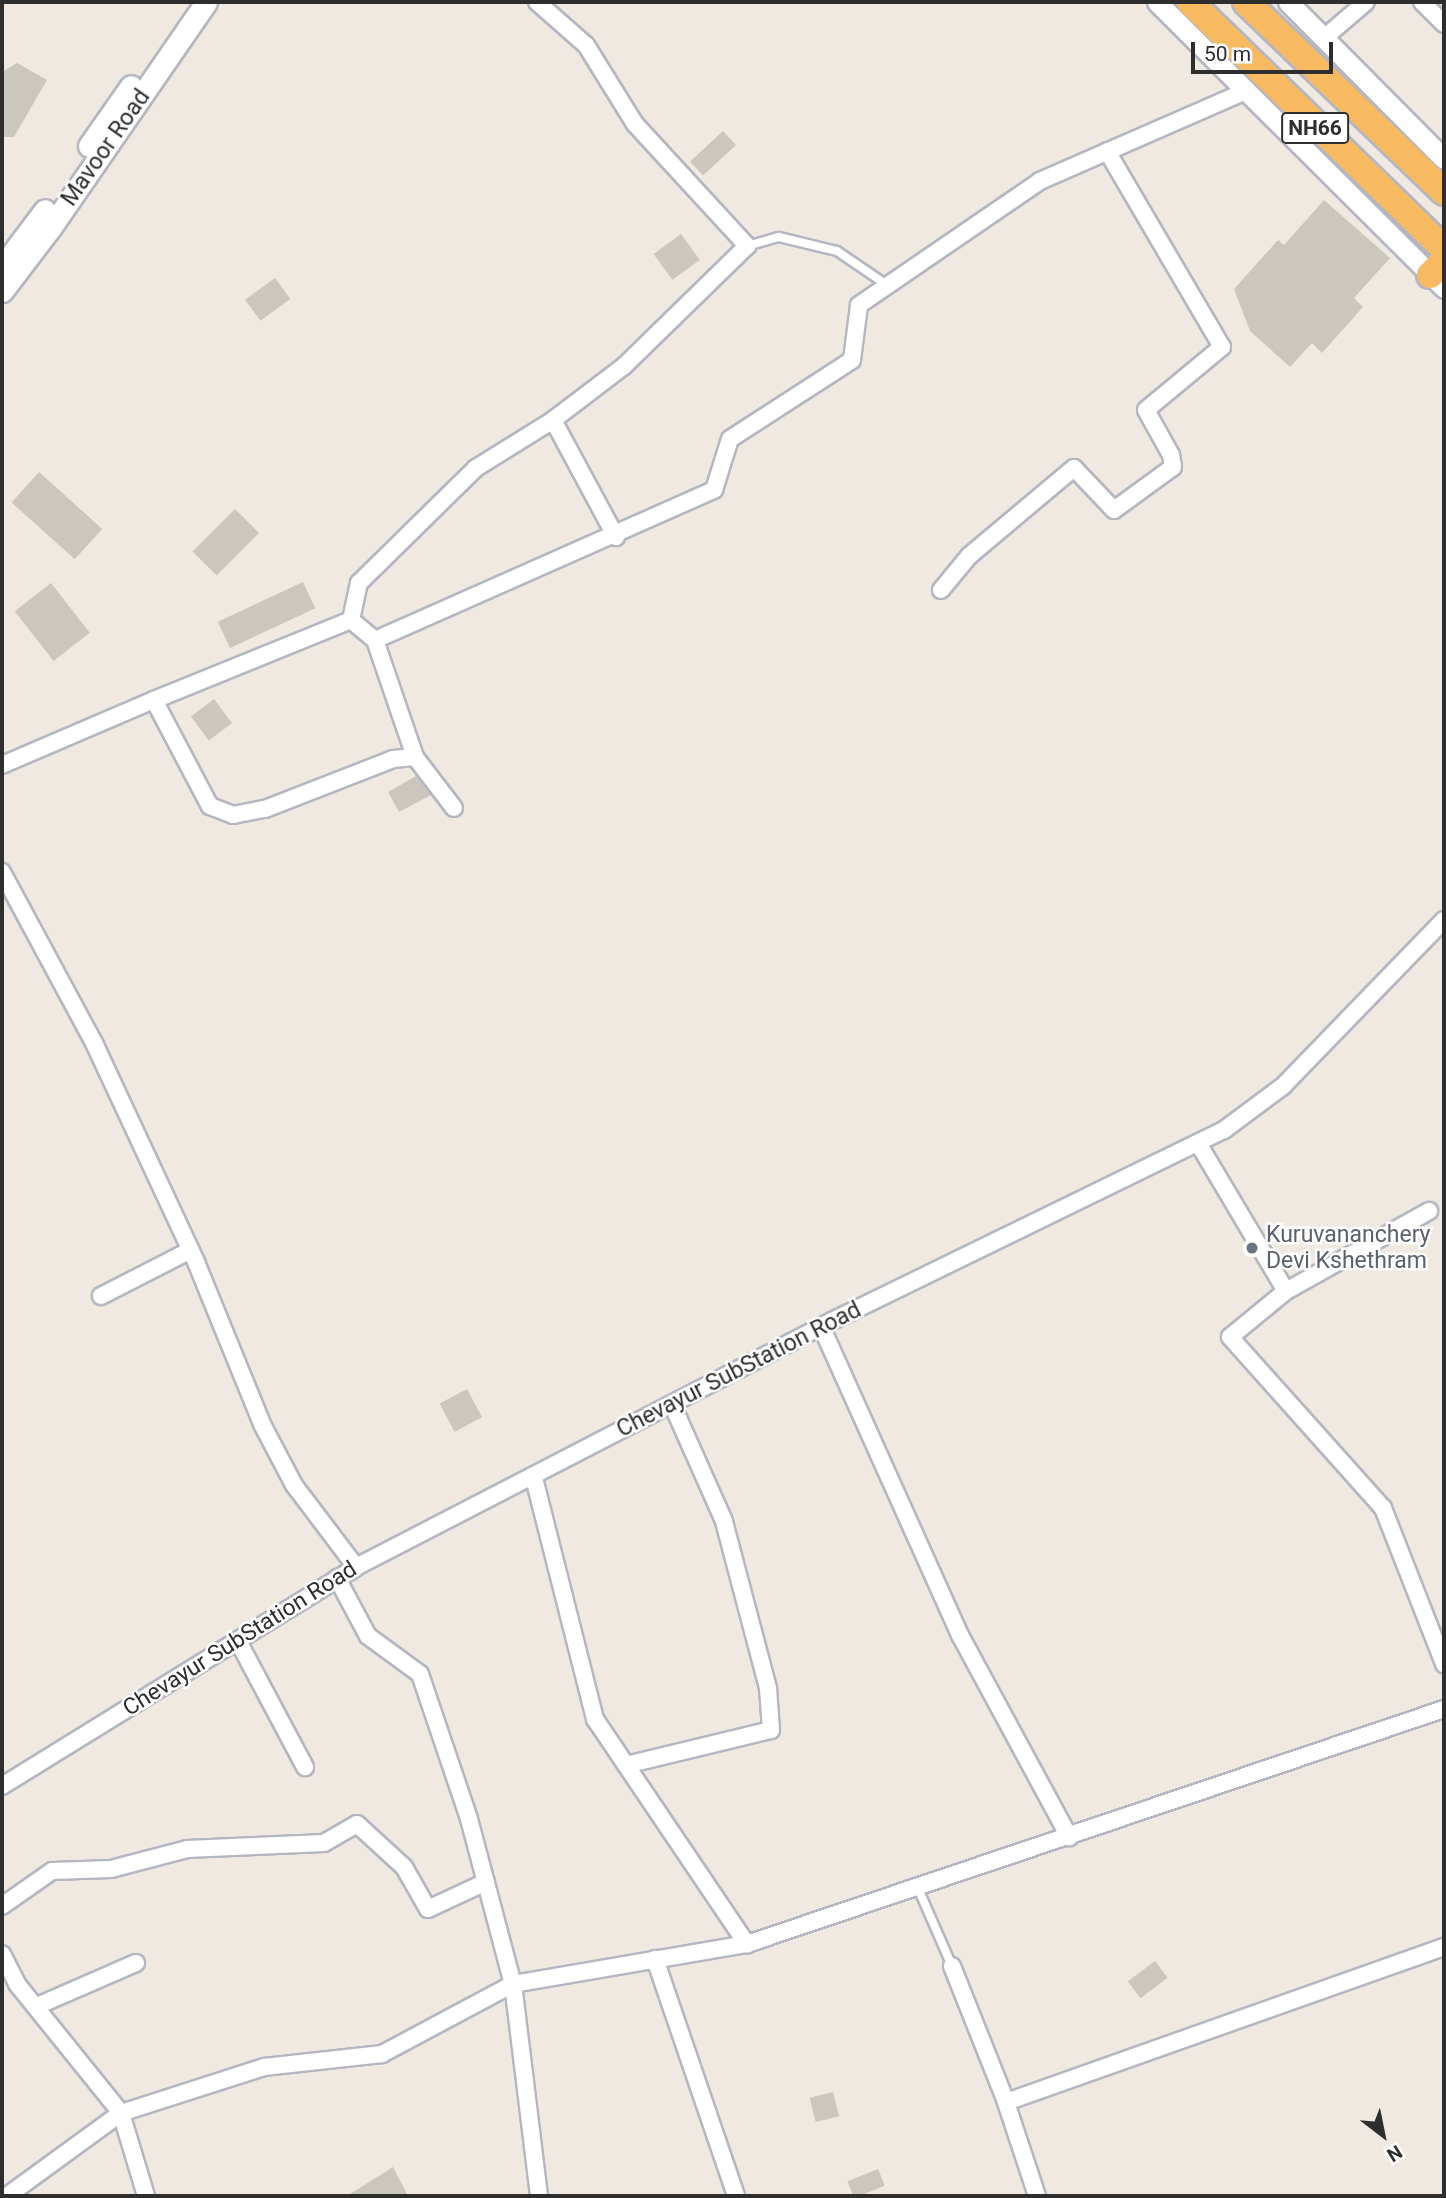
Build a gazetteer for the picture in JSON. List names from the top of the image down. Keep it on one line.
{"streets":{"highway":["NH66"],"main road":["Mavoor Road"],"street":["Chevayur SubStation Road"]},"places":["Kuruvananchery Devi Kshethram"],"scale_bar":"50 m","north":"bottom right"}
